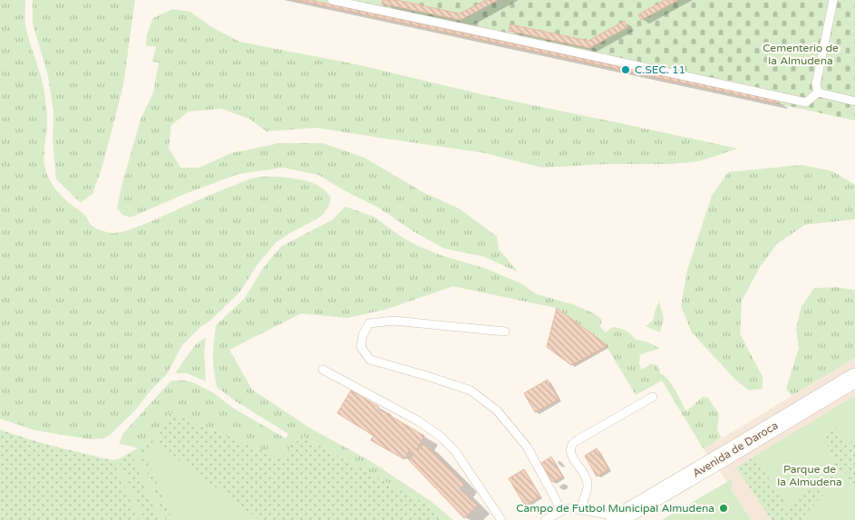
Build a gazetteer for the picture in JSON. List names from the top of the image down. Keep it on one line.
{"streets":{"street":["Avenida de Daroca"]},"parks":["Cementerio de la Almudena","Parque de la Almudena"],"places":["C.SEC. 11","Campo de Futbol Municipal Almudena"]}
